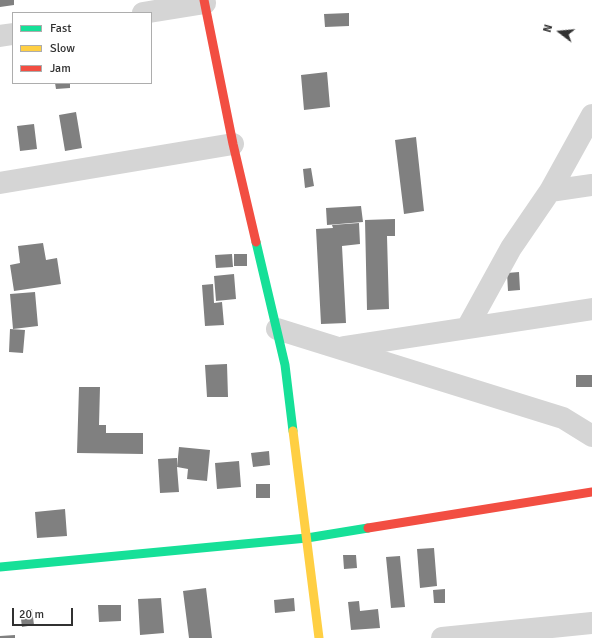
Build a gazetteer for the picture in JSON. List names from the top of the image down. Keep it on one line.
{"legend":["Fast","Slow","Jam"],"scale_bar":"20 m","north":"left"}
